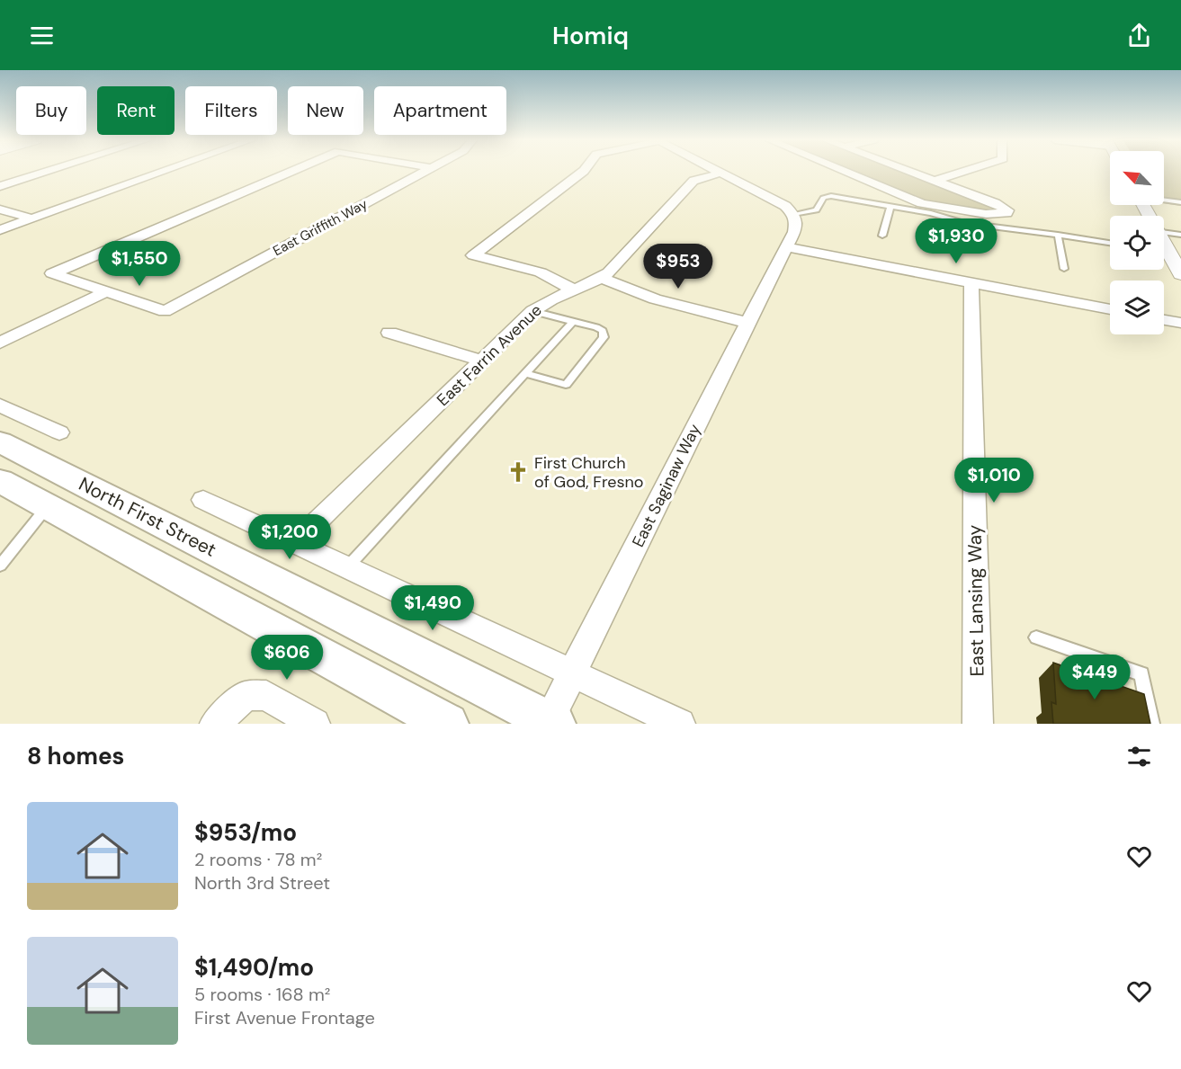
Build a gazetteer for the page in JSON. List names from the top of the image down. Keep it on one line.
{"streets":{"main road":["North First Street"],"street":["East Griffith Way","East Farrin Avenue","East Saginaw Way","East Lansing Way"]},"crossings":[["East Saginaw Way","North First Street"]],"places":{"church":["First Church of God, Fresno"]},"north":"top left","page":{"header":"Homiq","chip":["Buy","Rent","Filters","New","Apartment"],"price":["$1,930","$1,550","$953","$1,010","$1,200","$1,490","$606","$449"],"heading":"8 homes","list":[{"name":"$953/mo","note":"2 rooms · 78 m² · North 3rd Street"},{"name":"$1,490/mo","note":"5 rooms · 168 m² · First Avenue Frontage"}]}}
